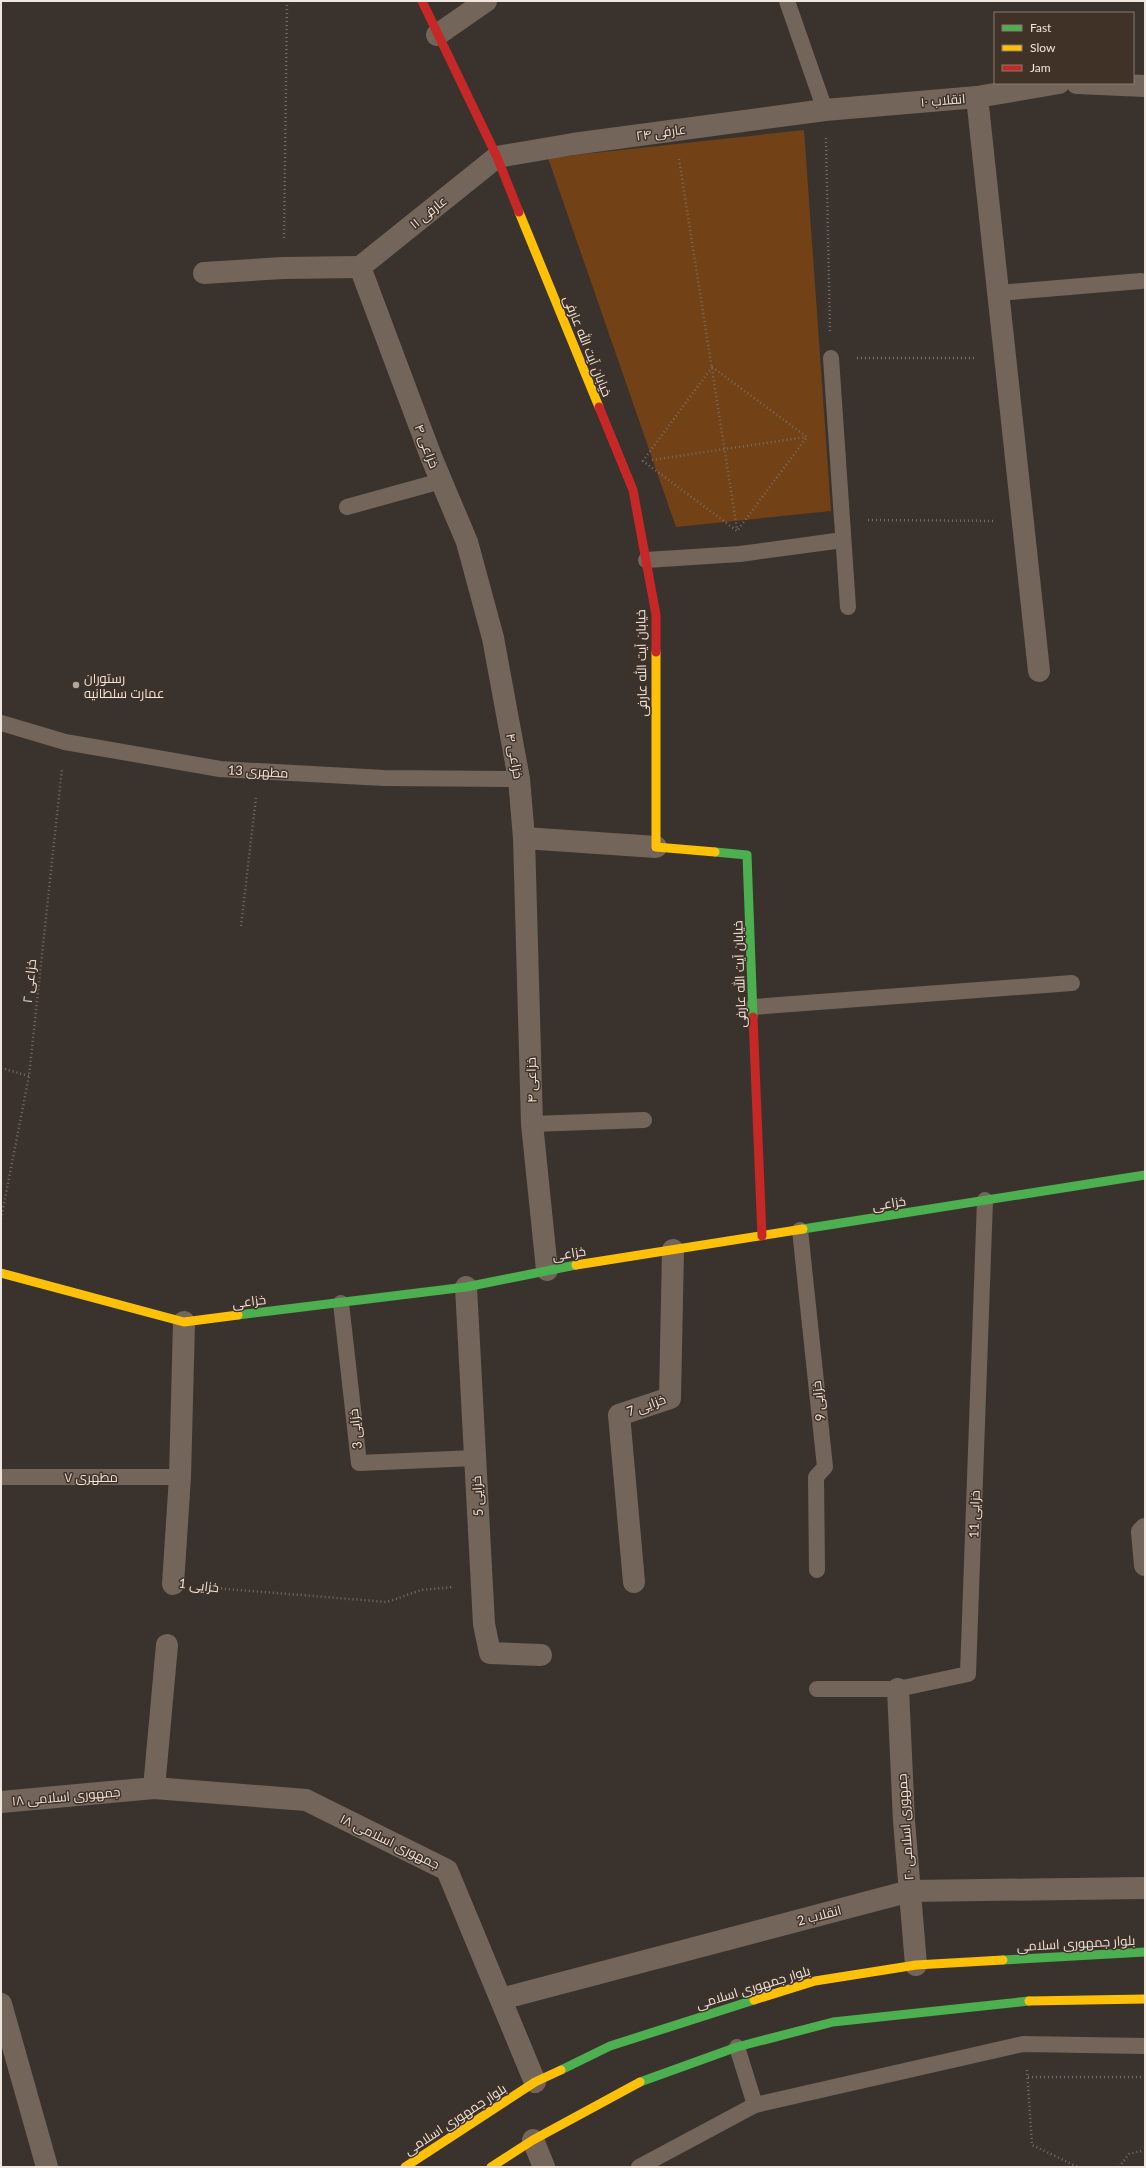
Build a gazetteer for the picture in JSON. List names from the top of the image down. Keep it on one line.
{"streets":{"street":["انقلاب ۱۰","عارفی ۲۴","عارفی ۱۱","خیابان آیت الله عارفی","خزاعی ۴","خزاعی","خزایی 7","خزایی 5","خزایی 1","جمهوری اسلامی ۱۸","جمهوری اسلامی ۲۰","انقلاب 2","بلوار جمهوری اسلامی"],"lane":["مطهری 13","خزایی 9","خزایی 3","مطهری ۷","خزایی 11"],"path":["خزاعی ۲"]},"crossings":[["انقلاب ۱۰","عارفی ۲۴"],["عارفی ۲۴","عارفی ۱۱"],["عارفی ۲۴","خیابان آیت الله عارفی"],["عارفی ۱۱","خیابان آیت الله عارفی"],["عارفی ۱۱","خزاعی ۴"],["خیابان آیت الله عارفی","خزاعی"],["خزاعی ۴","مطهری 13"],["خزاعی ۴","خزاعی"],["مطهری 13","خزاعی ۲"],["خزاعی","خزایی 9"],["خزاعی","خزایی 7"],["خزاعی","خزایی 3"],["خزاعی","خزایی 5"],["خزاعی","خزایی 11"],["خزاعی","خزایی 1"],["خزایی 3","خزایی 5"],["مطهری ۷","خزایی 1"],["خزایی 5","خزایی 1"],["خزایی 11","جمهوری اسلامی ۲۰"],["جمهوری اسلامی ۱۸","انقلاب 2"],["جمهوری اسلامی ۱۸","بلوار جمهوری اسلامی"],["جمهوری اسلامی ۲۰","انقلاب 2"],["جمهوری اسلامی ۲۰","بلوار جمهوری اسلامی"]],"places":["رستوران عمارت سلطانیه"],"legend":["Fast","Slow","Jam"]}
